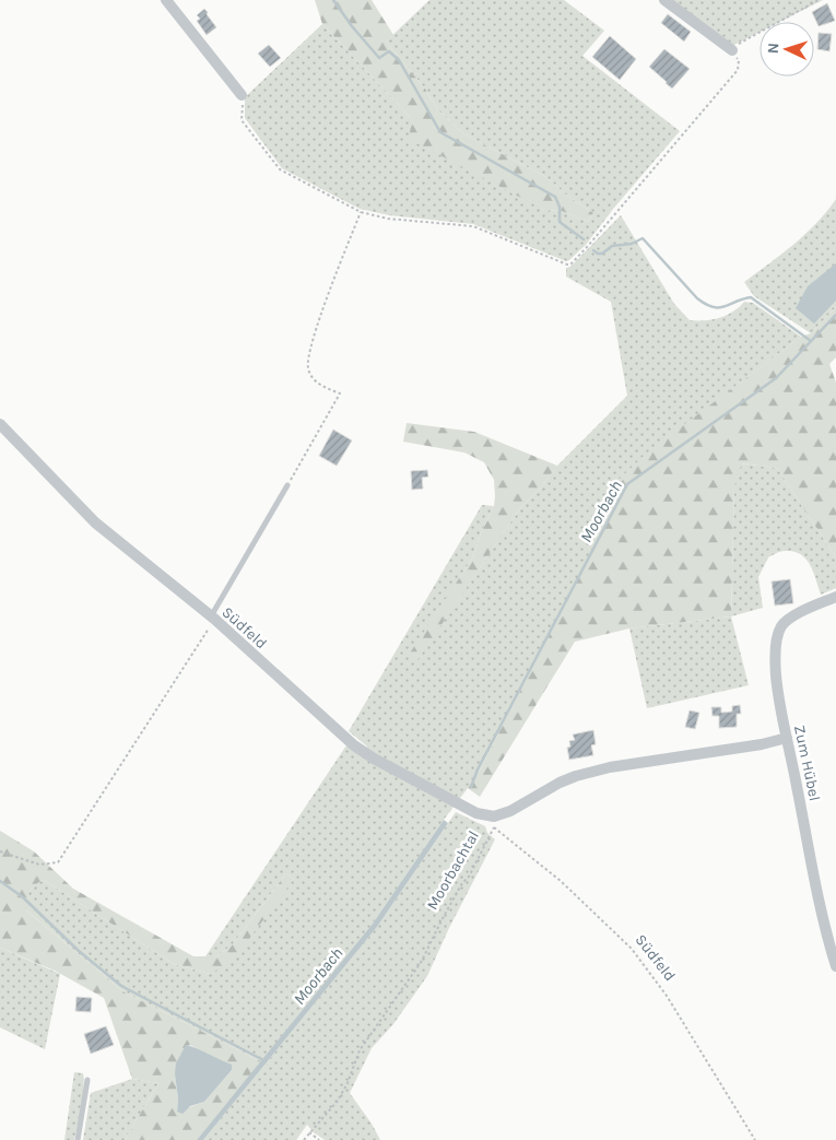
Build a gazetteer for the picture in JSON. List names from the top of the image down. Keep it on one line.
{"streets":{"street":["Südfeld","Zum Hübel"],"path":["Moorbachtal"]},"crossings":[["Südfeld","Moorbachtal"]],"water":["Moorbach"],"north":"left"}
